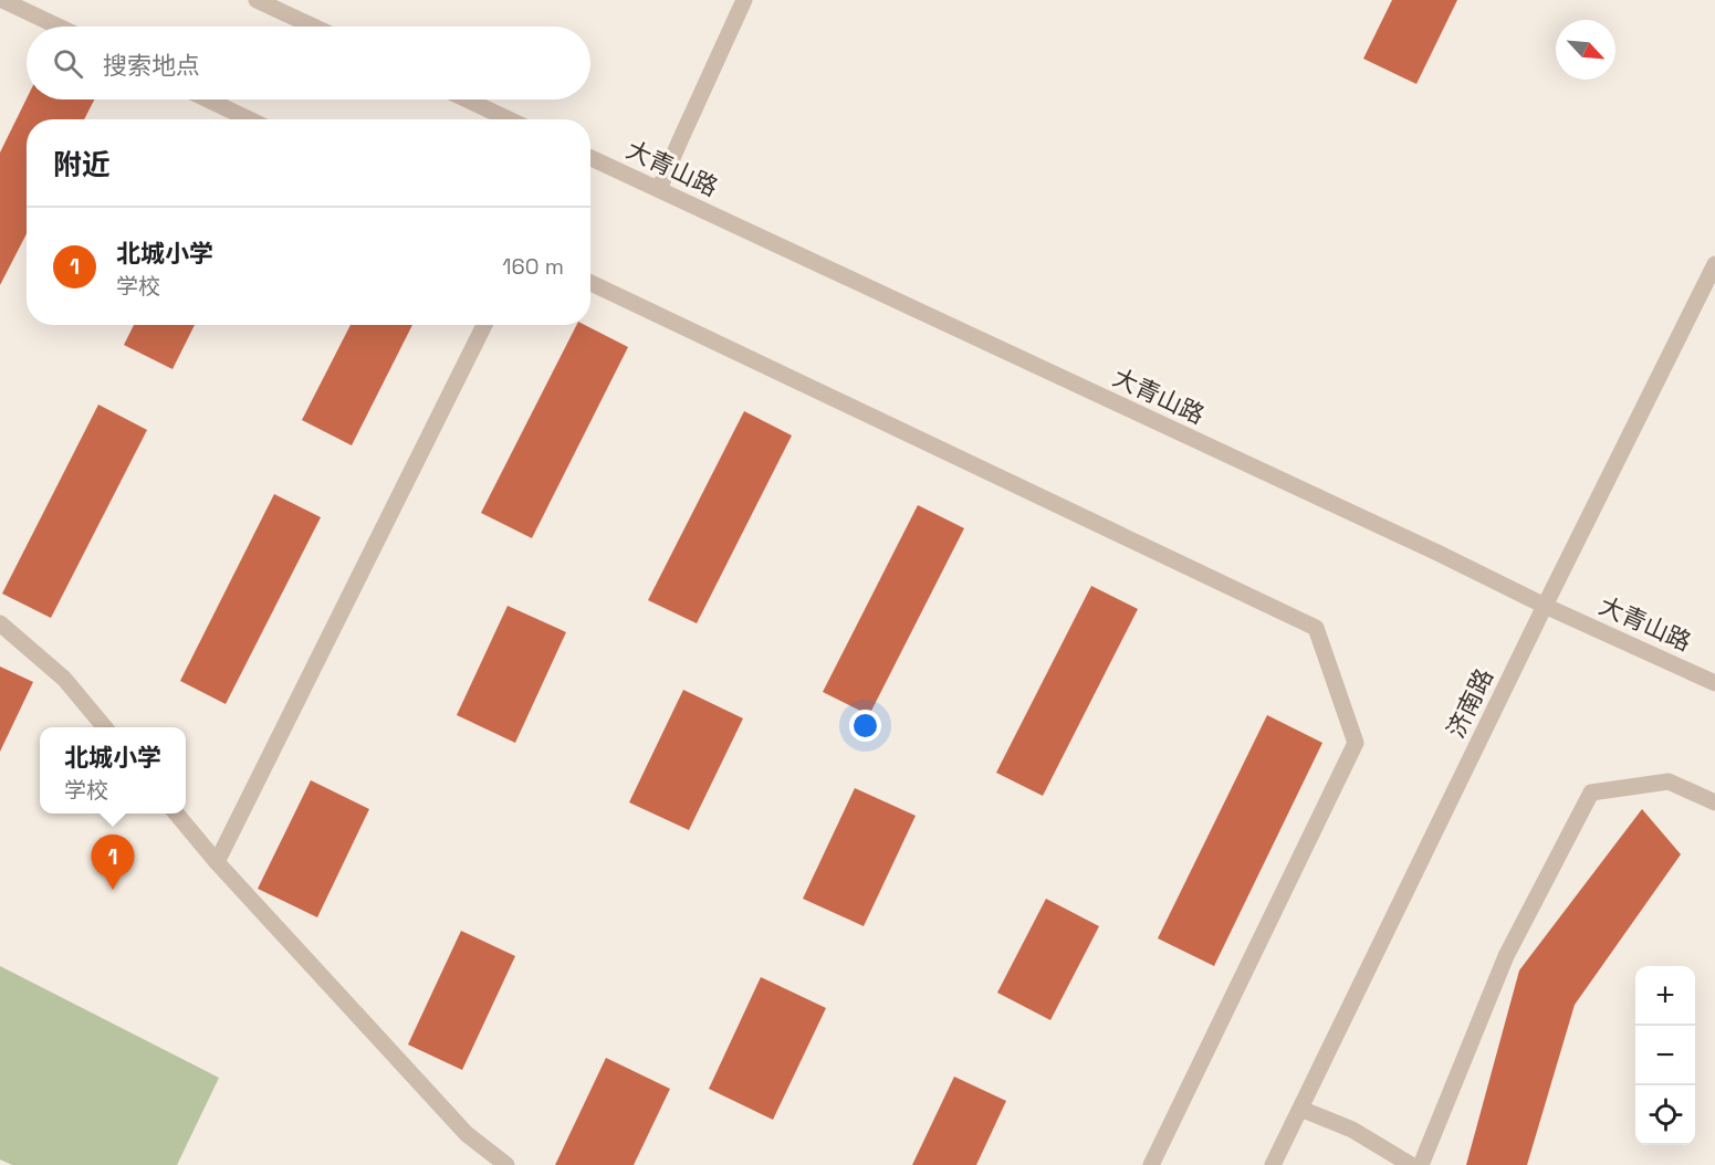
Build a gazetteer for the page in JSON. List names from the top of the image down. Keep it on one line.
{"streets":{"street":["大青山路","济南路"]},"crossings":[["大青山路","济南路"]],"north":"bottom right","page":{"search":"搜索地点","heading":"附近","list":[{"mark":"1","name":"北城小学","note":"学校","value":"160 m"}],"popup":["北城小学","学校"],"pins":"1","map_buttons":["+","−"]}}
